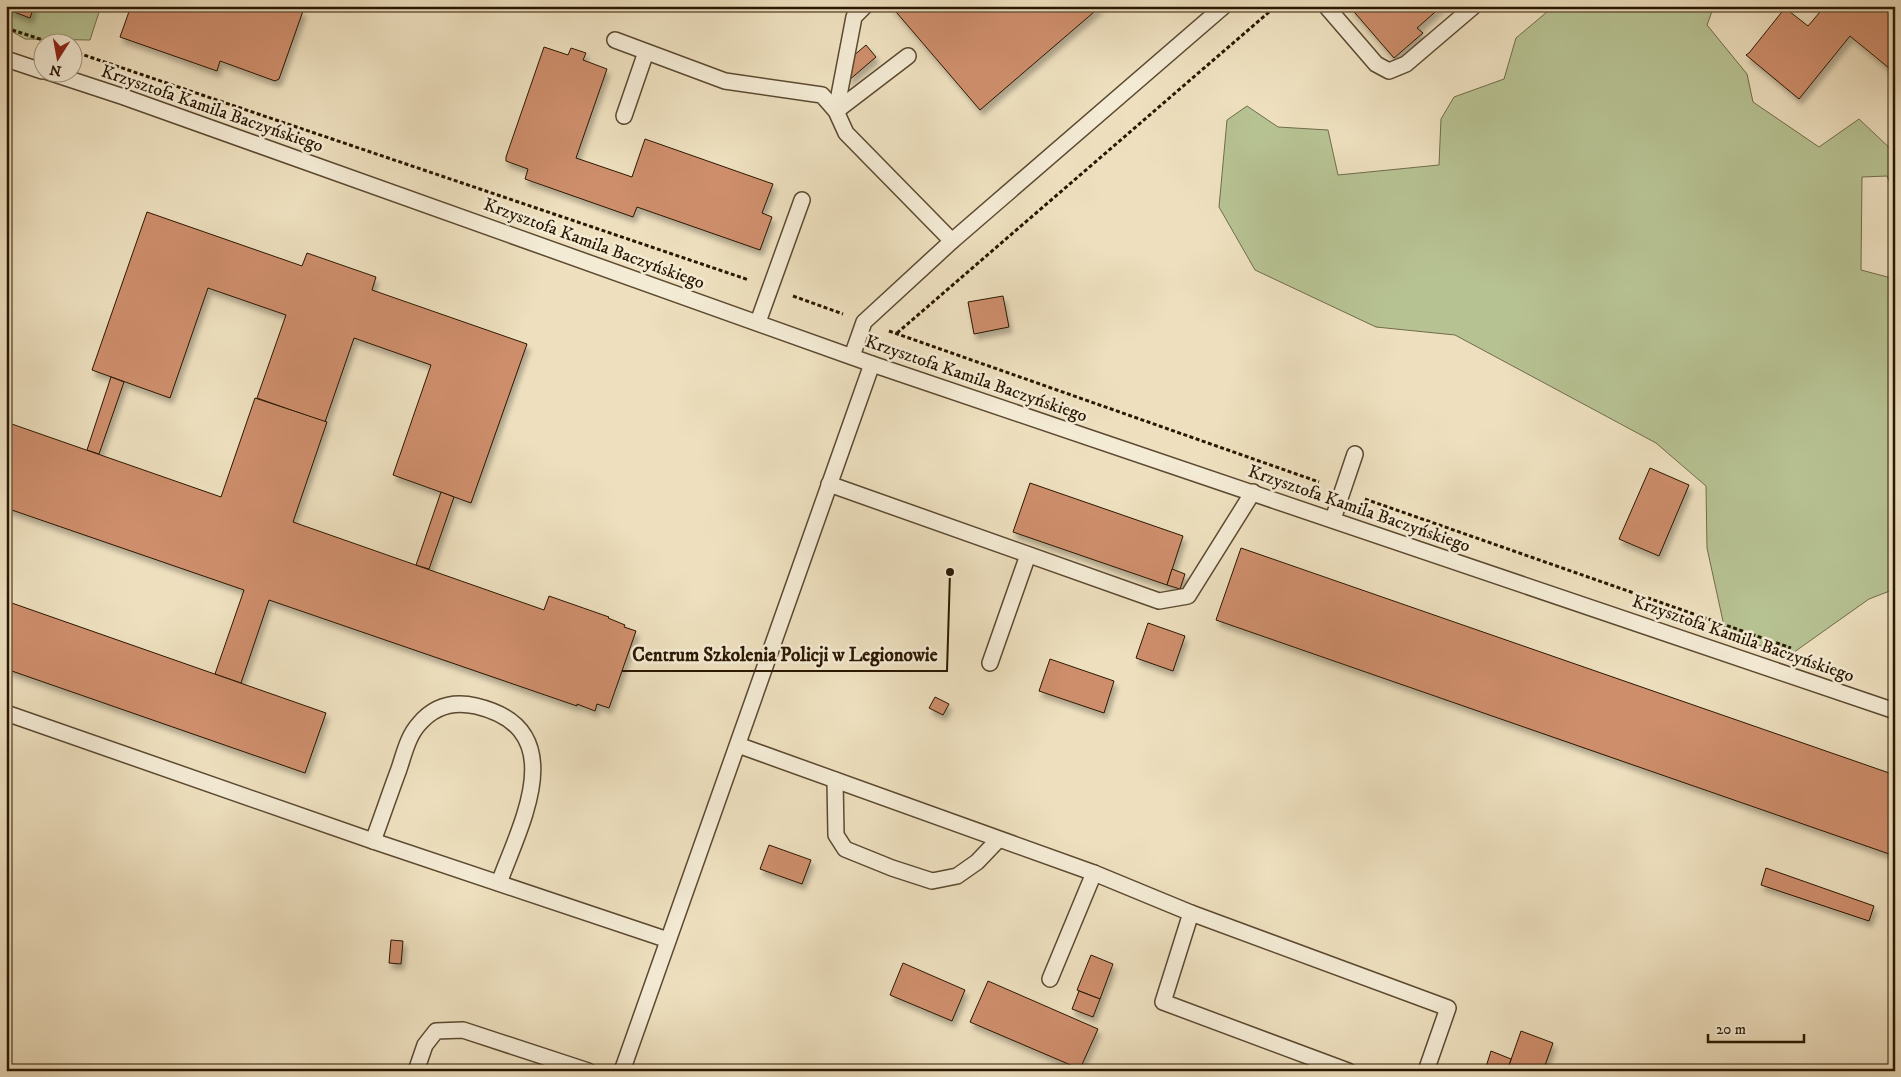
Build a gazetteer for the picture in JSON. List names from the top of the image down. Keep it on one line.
{"streets":{"lane":["Krzysztofa Kamila Baczyńskiego"]},"places":["Centrum Szkolenia Policji w Legionowie"],"scale_bar":"20 m","north":"bottom"}
